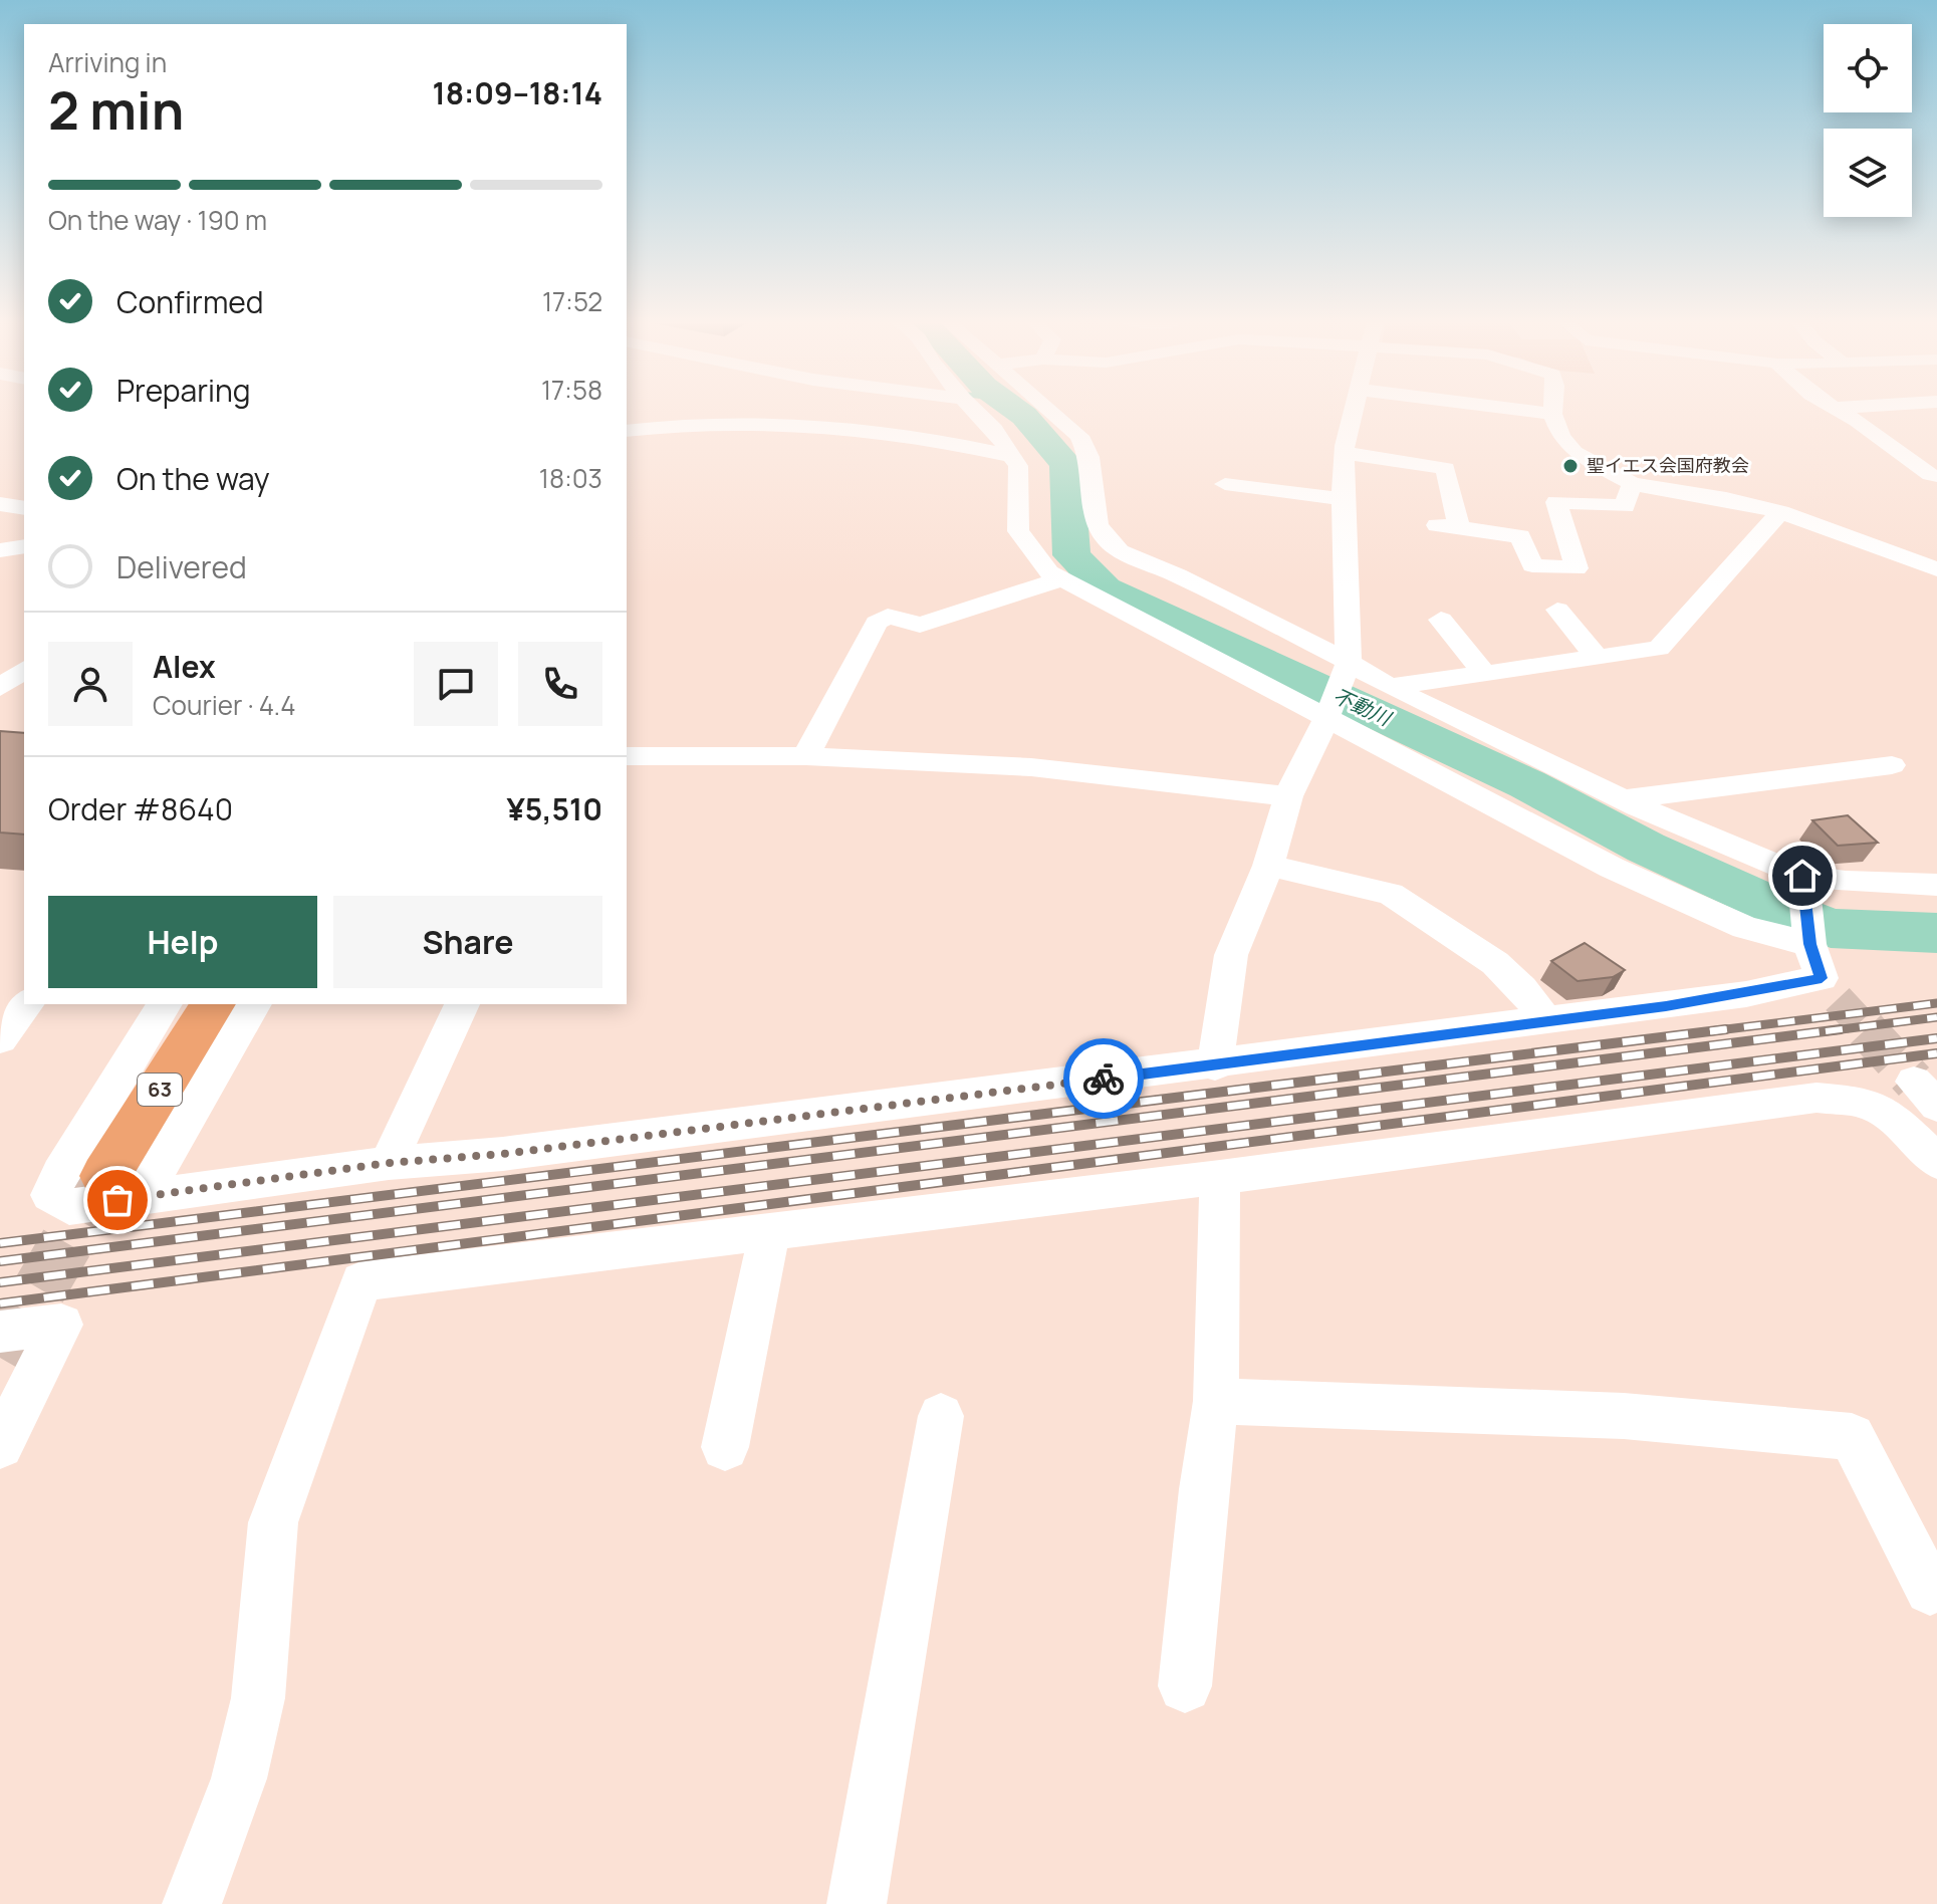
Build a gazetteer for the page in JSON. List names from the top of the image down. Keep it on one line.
{"streets":{"main road":["63"]},"water":["不動川"],"places":["聖イエス会国府教会"],"page":{"heading":["2 min","Arriving in","18:09–18:14"],"panel":["Alex","Courier · 4.4","Order #8640","¥5,510"],"bar":"On the way · 190 m","list":[["Confirmed","17:52"],["Preparing","17:58"],["On the way","18:03"],"Delivered"],"buttons":["Help","Share"]}}
